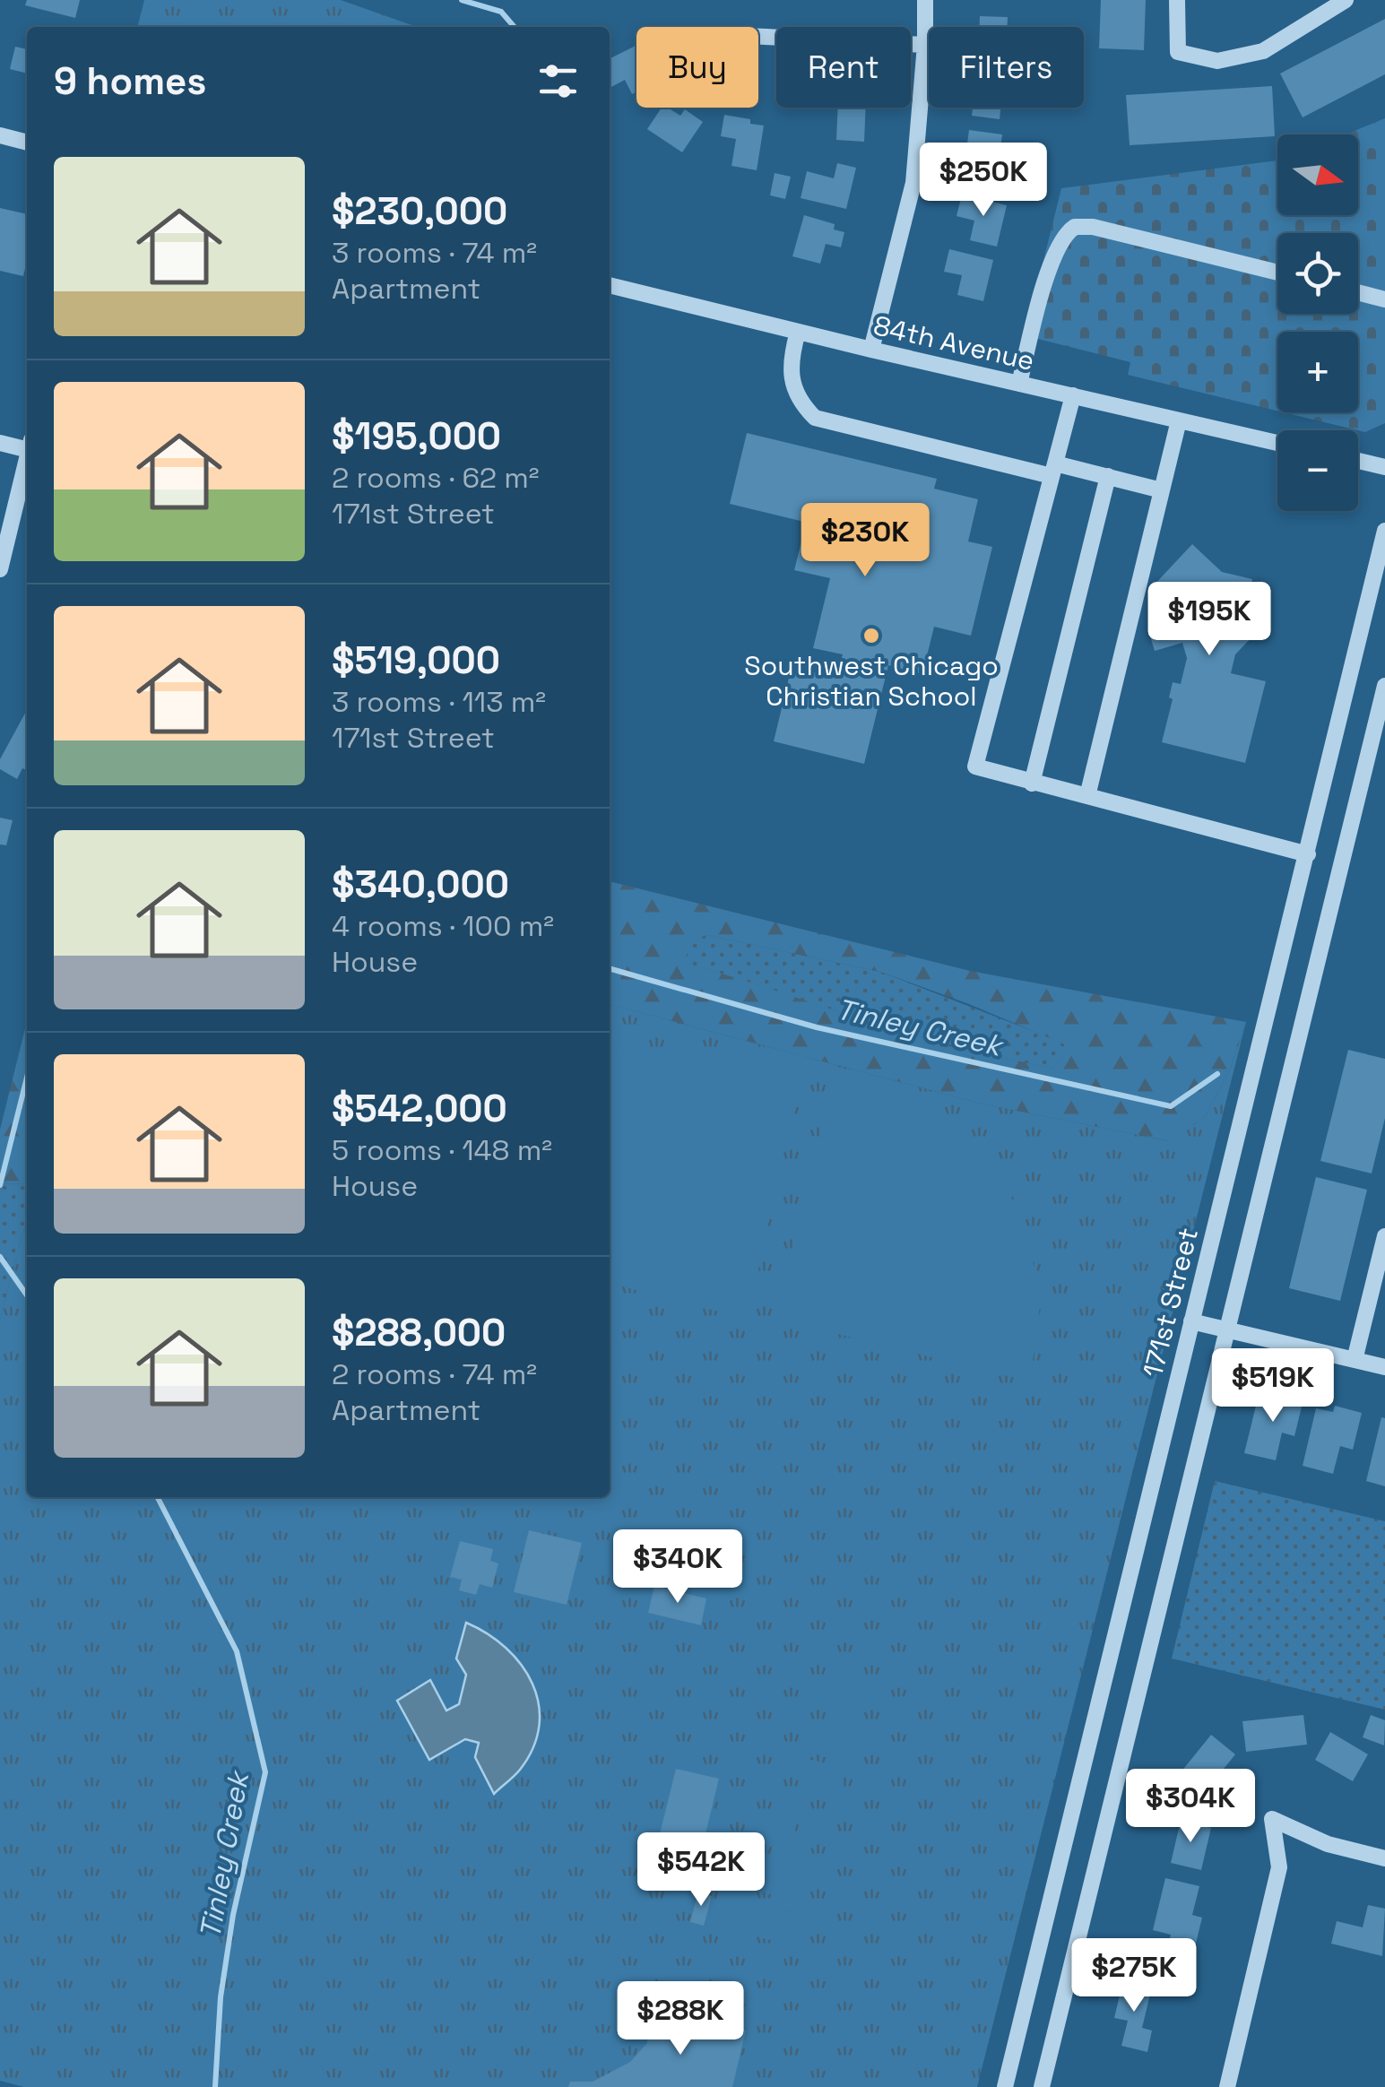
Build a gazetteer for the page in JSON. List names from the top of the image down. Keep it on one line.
{"streets":{"street":["84th Avenue","171st Street"]},"water":["Tinley Creek"],"places":["Southwest Chicago Christian School"],"north":"right","page":{"chip":["Buy","Rent","Filters"],"heading":"9 homes","map_buttons":["+","−"],"list":[{"name":"$230,000","note":"3 rooms · 74 m² · Apartment"},{"name":"$195,000","note":"2 rooms · 62 m² · 171st Street"},{"name":"$519,000","note":"3 rooms · 113 m² · 171st Street"},{"name":"$340,000","note":"4 rooms · 100 m² · House"},{"name":"$542,000","note":"5 rooms · 148 m² · House"},{"name":"$288,000","note":"2 rooms · 74 m² · Apartment"}],"price":["$250K","$230K","$195K","$519K","$340K","$304K","$542K","$275K","$288K"]}}
